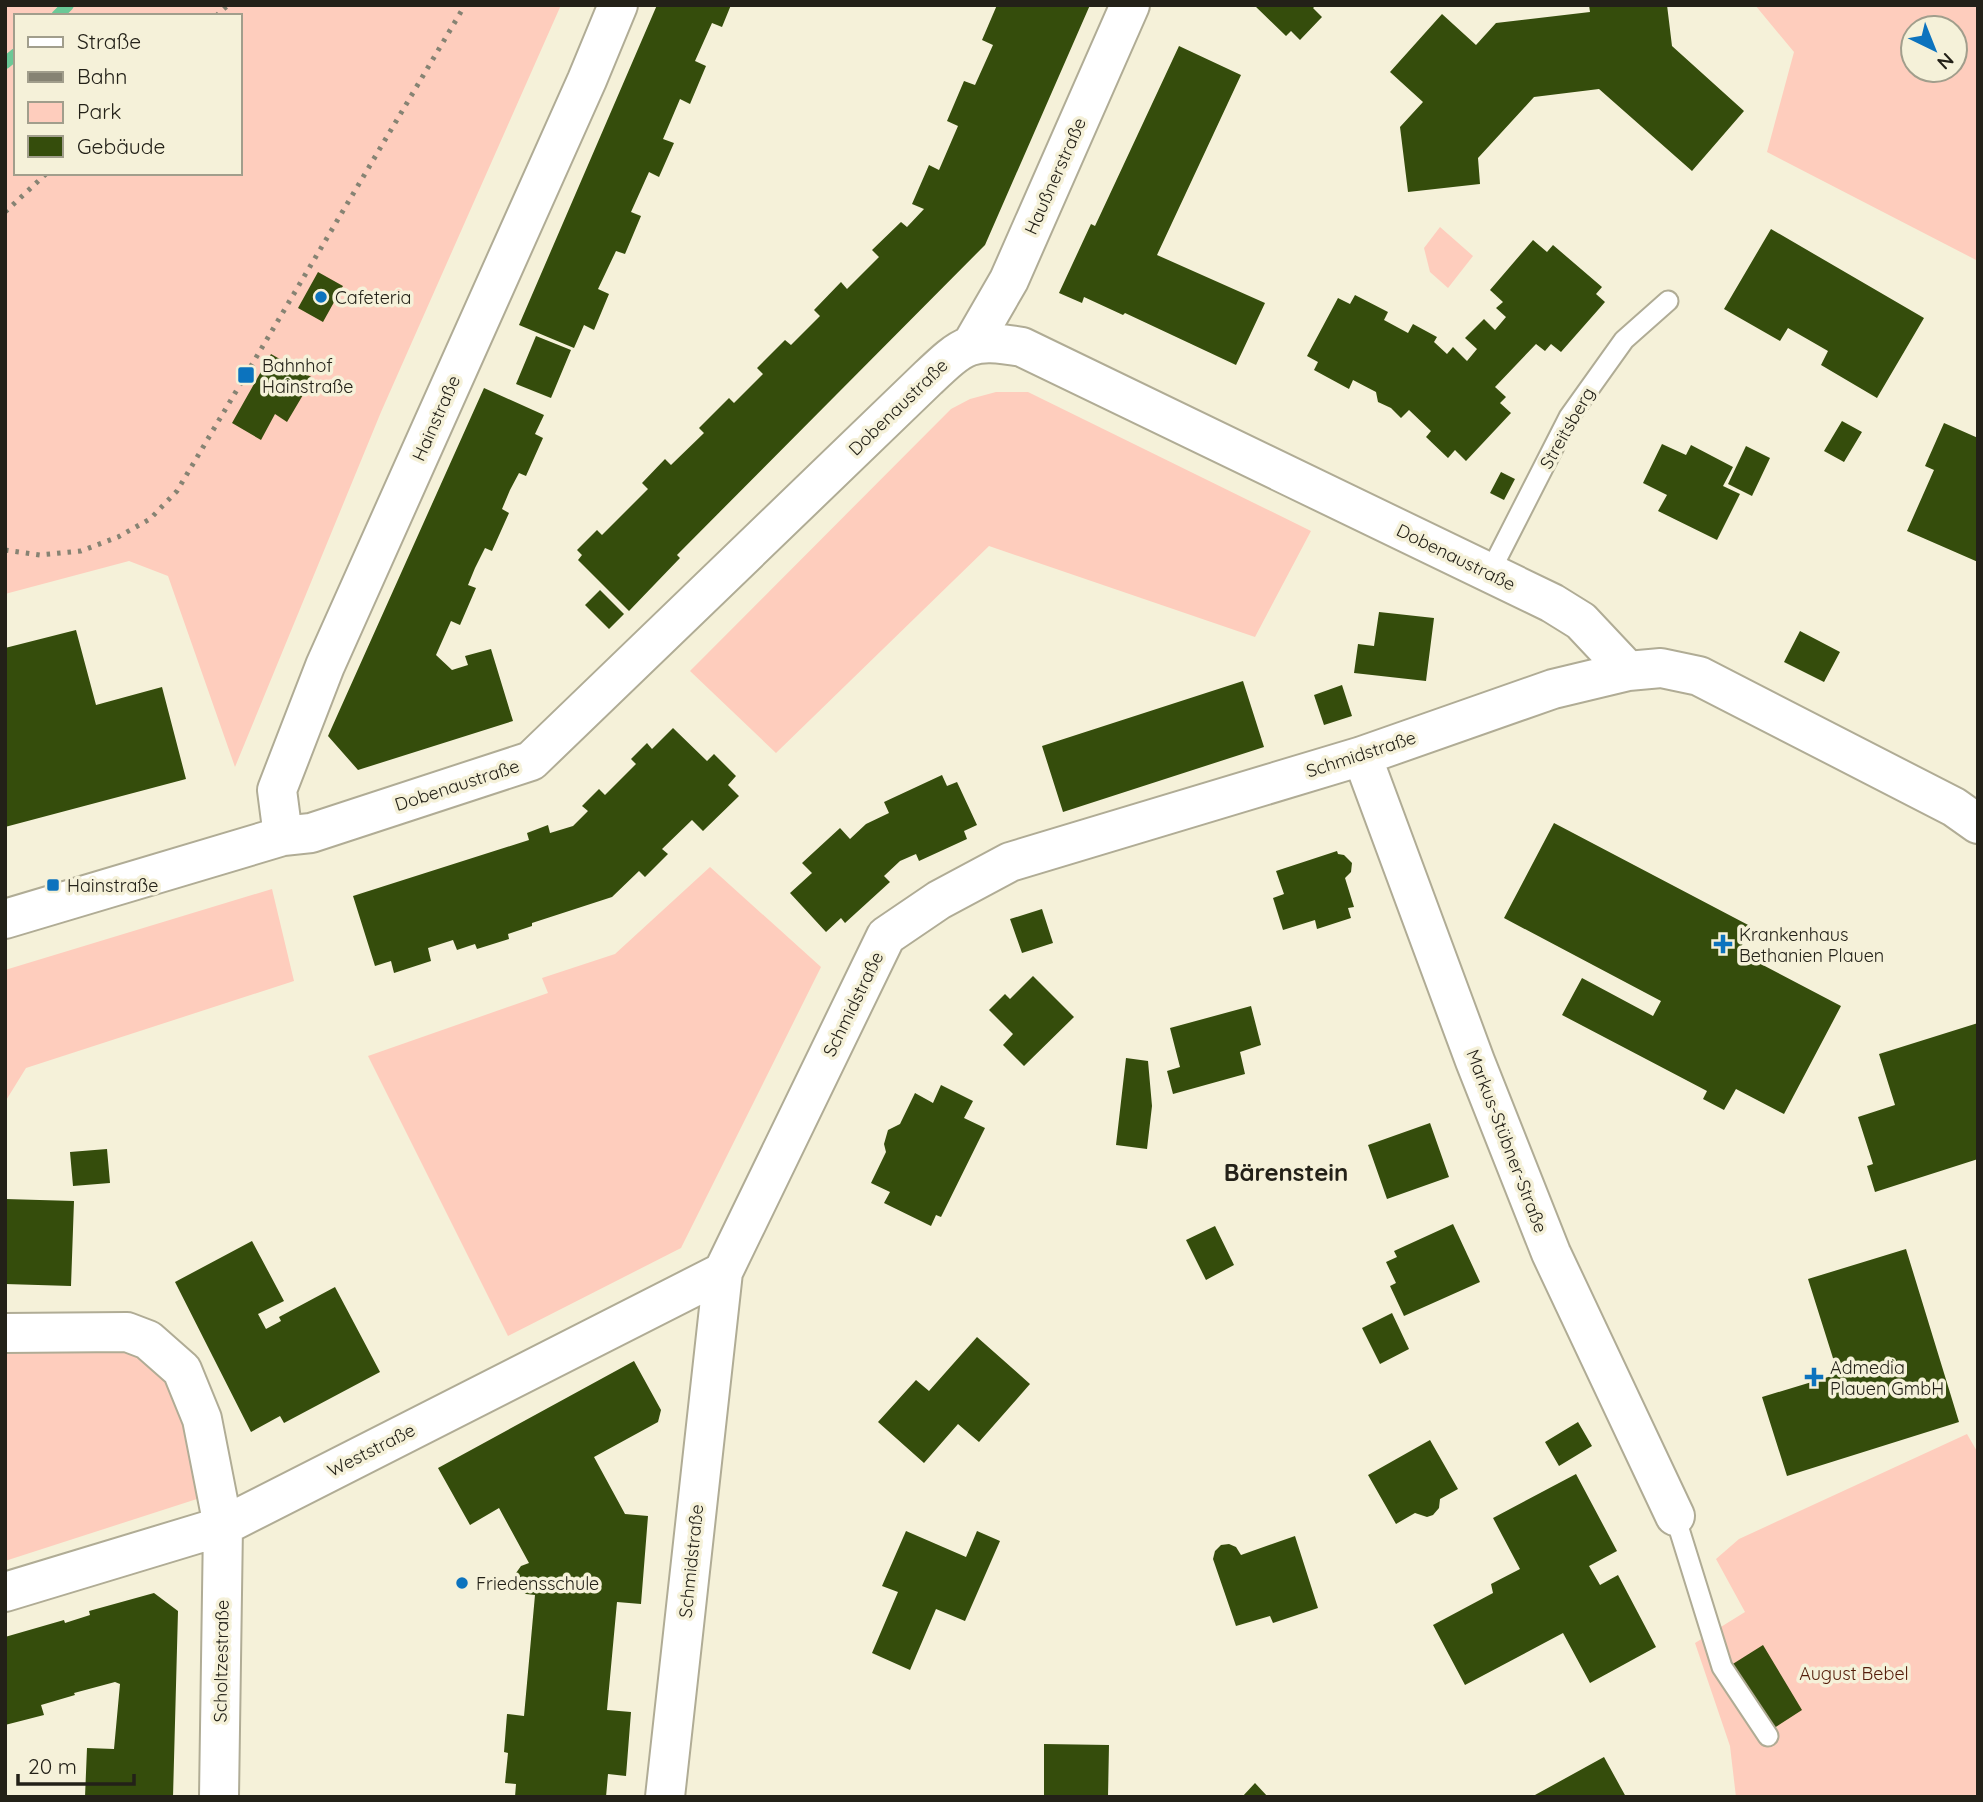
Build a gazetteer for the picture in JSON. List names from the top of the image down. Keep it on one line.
{"streets":{"street":["Haußnerstraße","Dobenaustraße","Hainstraße","Schmidstraße","Markus-Stübner-Straße","Weststraße","Scholtzestraße"],"lane":["Streitsberg"]},"crossings":[["Haußnerstraße","Dobenaustraße"],["Dobenaustraße","Hainstraße"],["Dobenaustraße","Streitsberg"],["Dobenaustraße","Schmidstraße"],["Schmidstraße","Markus-Stübner-Straße"],["Schmidstraße","Weststraße"],["Weststraße","Scholtzestraße"]],"districts":["Bärenstein"],"parks":["August Bebel"],"places":{"other":["Cafeteria","Friedensschule"],"transit":["Bahnhof Hainstraße","Hainstraße"],"health":["Krankenhaus Bethanien Plauen","Admedia Plauen GmbH"]},"legend":["Straße","Bahn","Park","Gebäude"],"scale_bar":"20 m","north":"bottom right"}
